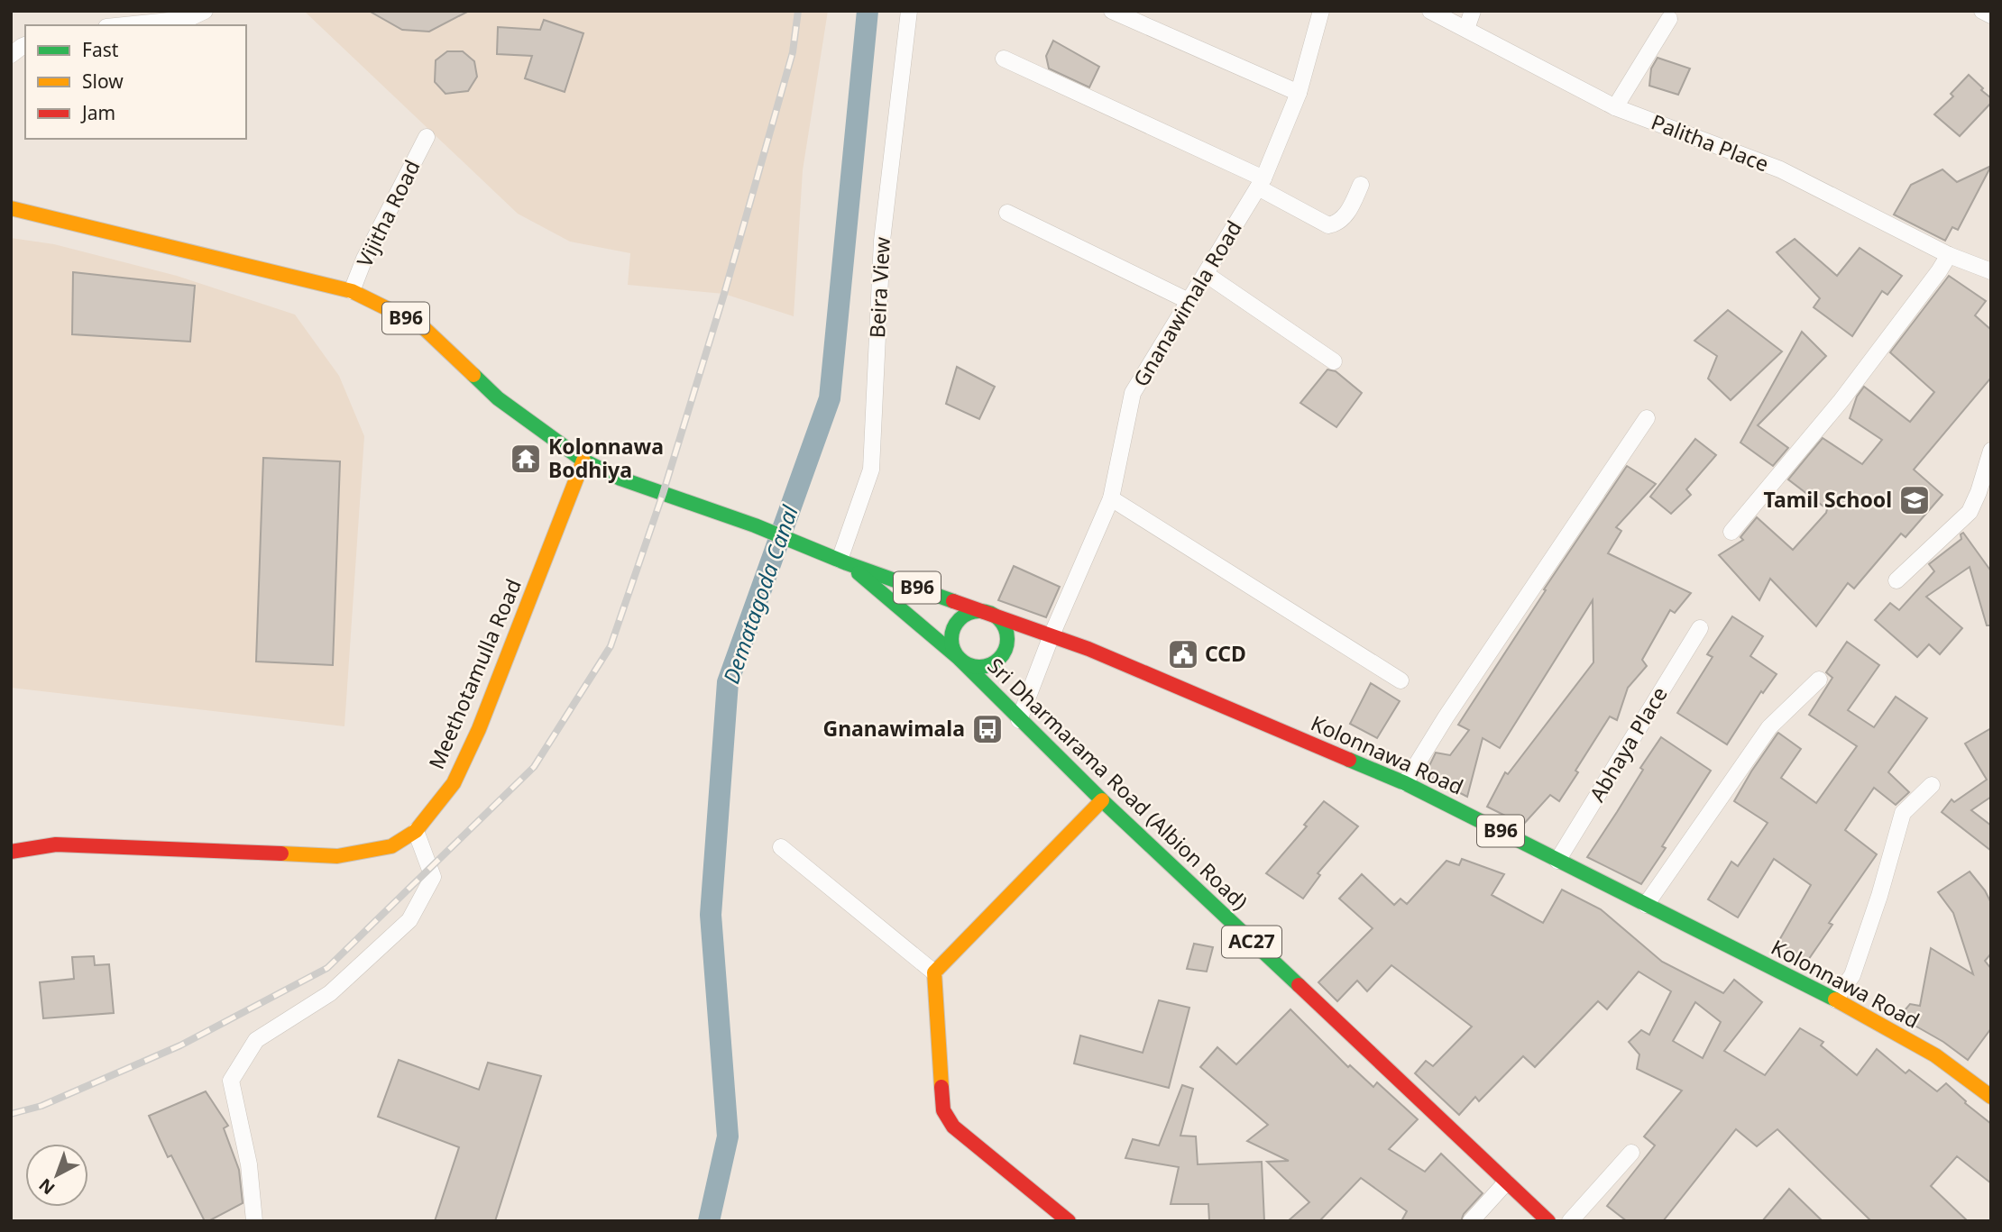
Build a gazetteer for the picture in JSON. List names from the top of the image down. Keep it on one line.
{"streets":{"main road":["B96","Meethotamulla Road","Kolonnawa Road","Sri Dharmarama Road (Albion Road)","AC27"],"street":["Palitha Place","Vijitha Road","Beira View","Gnanawimala Road","Abhaya Place"]},"crossings":[["Vijitha Road","B96"],["Beira View","B96"],["Beira View","Kolonnawa Road"],["Beira View","Sri Dharmarama Road (Albion Road)"],["Gnanawimala Road","Kolonnawa Road"],["Gnanawimala Road","Sri Dharmarama Road (Albion Road)"],["B96","Meethotamulla Road"],["B96","Kolonnawa Road"],["B96","Sri Dharmarama Road (Albion Road)"],["Abhaya Place","Kolonnawa Road"],["Kolonnawa Road","Sri Dharmarama Road (Albion Road)"]],"water":["Dematagoda Canal"],"places":{"temple":["Kolonnawa Bodhiya"],"school or university":["Tamil School"],"public building":["CCD"],"bus stop":["Gnanawimala"]},"legend":["Fast","Slow","Jam"],"north":"bottom left"}
